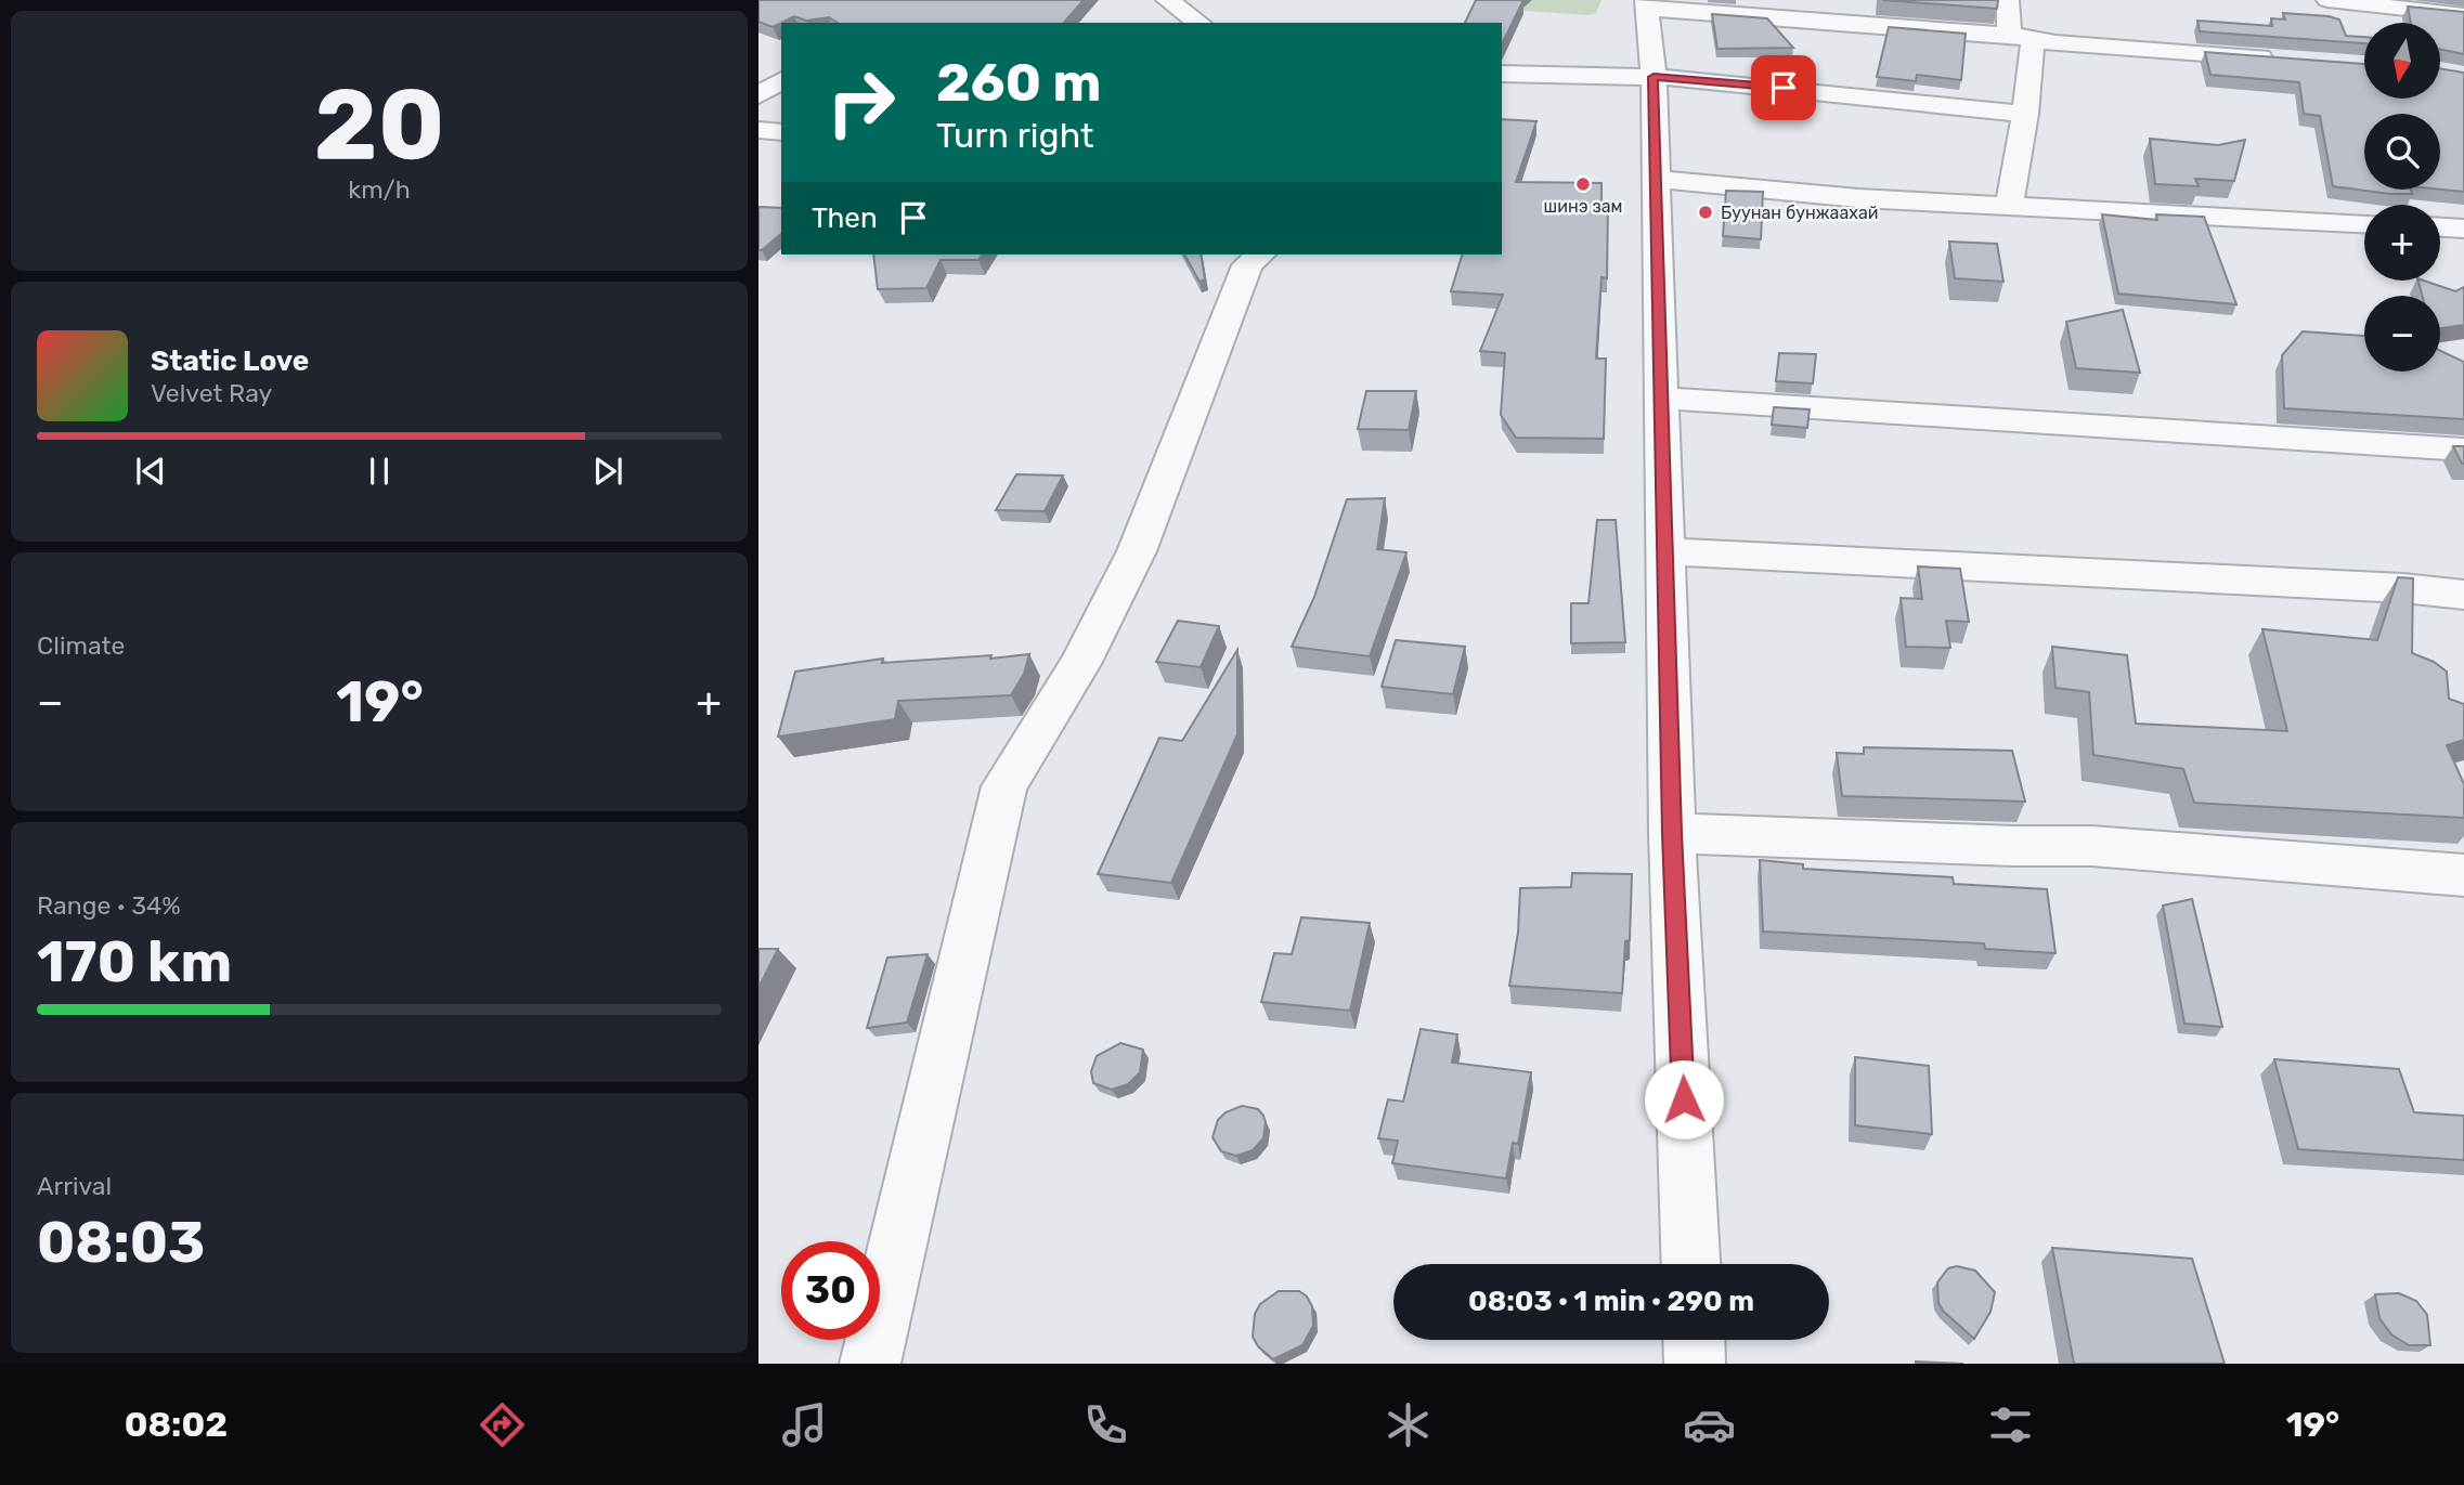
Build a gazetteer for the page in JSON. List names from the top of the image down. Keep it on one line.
{"places":["шинэ зам","Буунан бунжаахай"],"north":"bottom","page":{"tile":[["20","km/h"],"Climate",["Range · 34%","170 km"],["Arrival","08:03"]],"map_buttons":["+","−"],"turn":["260 m","Turn right"],"then":"Then","song":["Static Love","Velvet Ray"],"heat":["−","19°","+"],"limit":"30","trip":"08:03 · 1 min · 290 m","tabs":["08:02","19°"]}}
